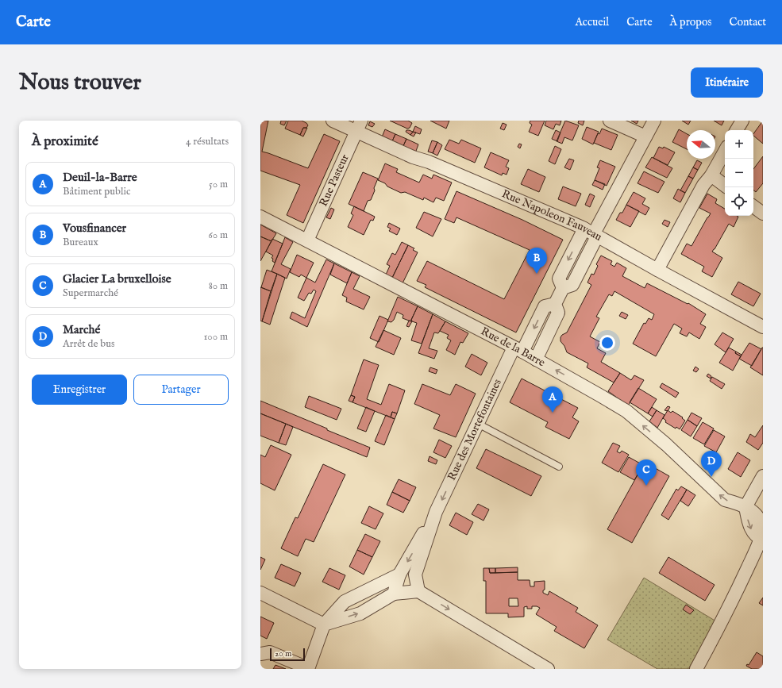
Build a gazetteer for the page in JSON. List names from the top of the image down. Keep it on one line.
{"streets":{"street":["Rue Pasteur","Rue Napoleon Fauveau","Rue de la Barre","Rue des Mortefontaines"]},"crossings":[["Rue Pasteur","Rue Napoleon Fauveau"],["Rue Pasteur","Rue de la Barre"],["Rue de la Barre","Rue des Mortefontaines"]],"one_way":["Rue de la Barre"],"scale_bar":"20 m","north":"left","page":{"header":"Carte","nav":["Accueil","Carte","À propos","Contact"],"buttons":["Itinéraire",["Enregistrer","Partager"]],"title":"Nous trouver","heading":["À proximité","4 résultats"],"map_buttons":["+","−"],"list":[{"mark":"A","name":"Deuil-la-Barre","note":"Bâtiment public","value":"50 m"},{"mark":"B","name":"Vousfinancer","note":"Bureaux","value":"60 m"},{"mark":"C","name":"Glacier La bruxelloise","note":"Supermarché","value":"80 m"},{"mark":"D","name":"Marché","note":"Arrêt de bus","value":"100 m"}],"pins":["B","A","D","C"],"scale":"20 m"}}
